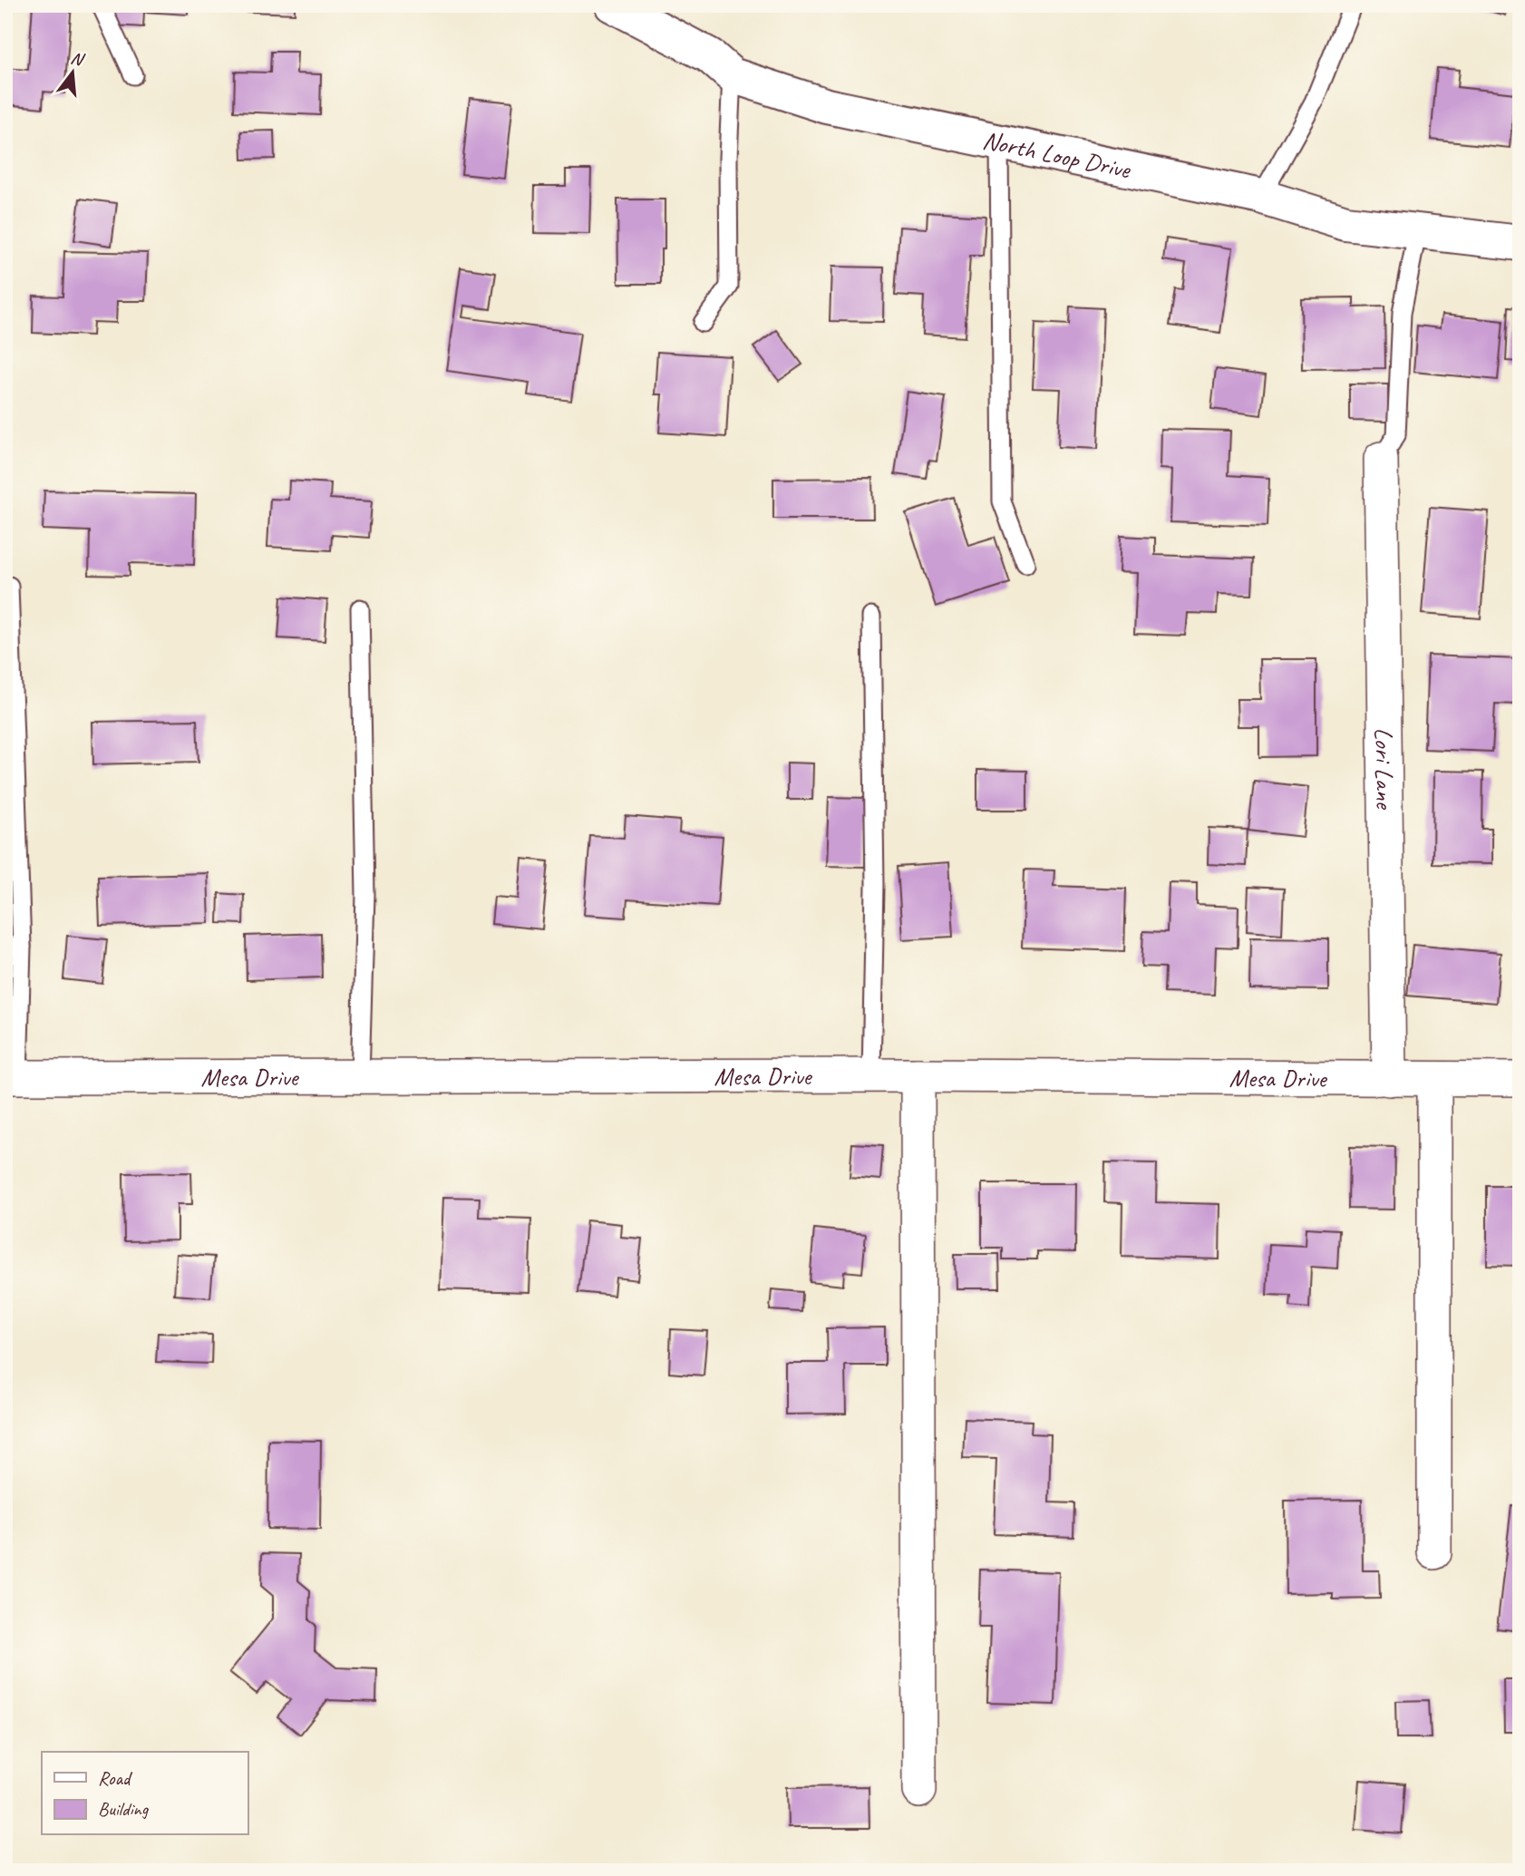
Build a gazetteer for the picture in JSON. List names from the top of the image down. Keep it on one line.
{"streets":{"street":["North Loop Drive","Lori Lane","Mesa Drive"]},"crossings":[["Lori Lane","Mesa Drive"]],"legend":["Road","Building"],"north":"top"}
